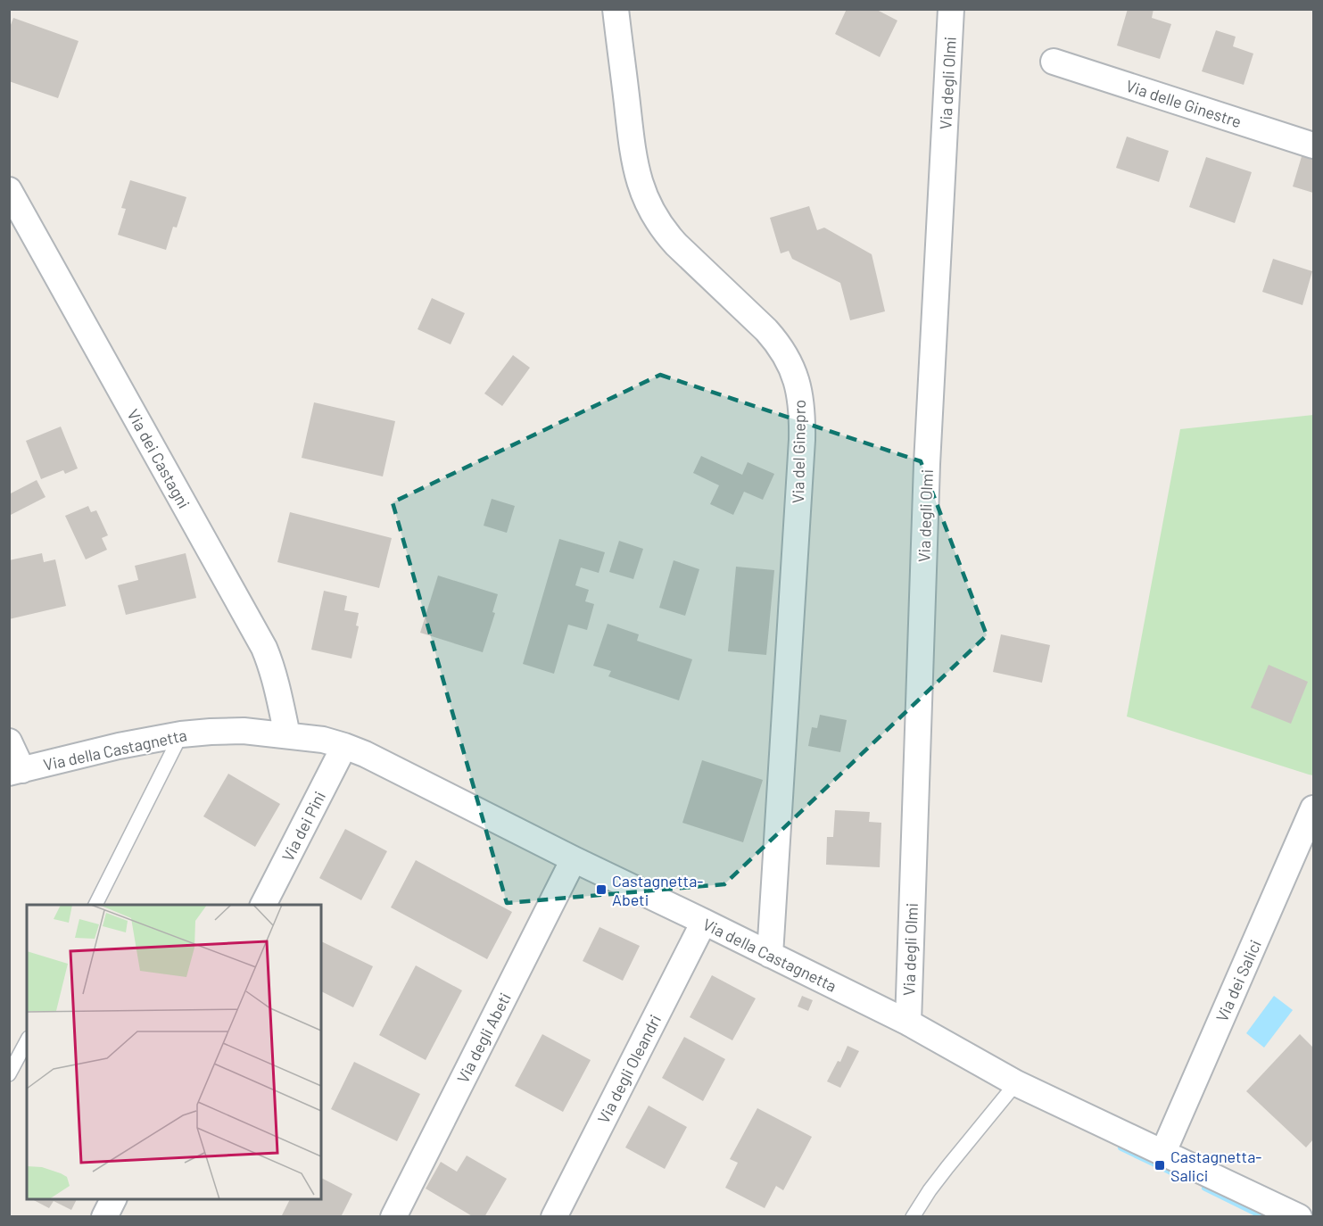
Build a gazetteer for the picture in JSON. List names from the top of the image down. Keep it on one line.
{"streets":{"street":["Via degli Olmi","Via delle Ginestre","Via del Ginepro","Via dei Castagni","Via della Castagnetta","Via dei Pini","Via dei Salici","Via degli Abeti","Via degli Oleandri"]},"crossings":[["Via degli Olmi","Via della Castagnetta"],["Via del Ginepro","Via della Castagnetta"],["Via dei Castagni","Via della Castagnetta"],["Via della Castagnetta","Via dei Pini"],["Via della Castagnetta","Via dei Salici"],["Via della Castagnetta","Via degli Abeti"],["Via della Castagnetta","Via degli Oleandri"]],"places":{"transit":["Castagnetta- Abeti","Castagnetta- Salici"]}}
